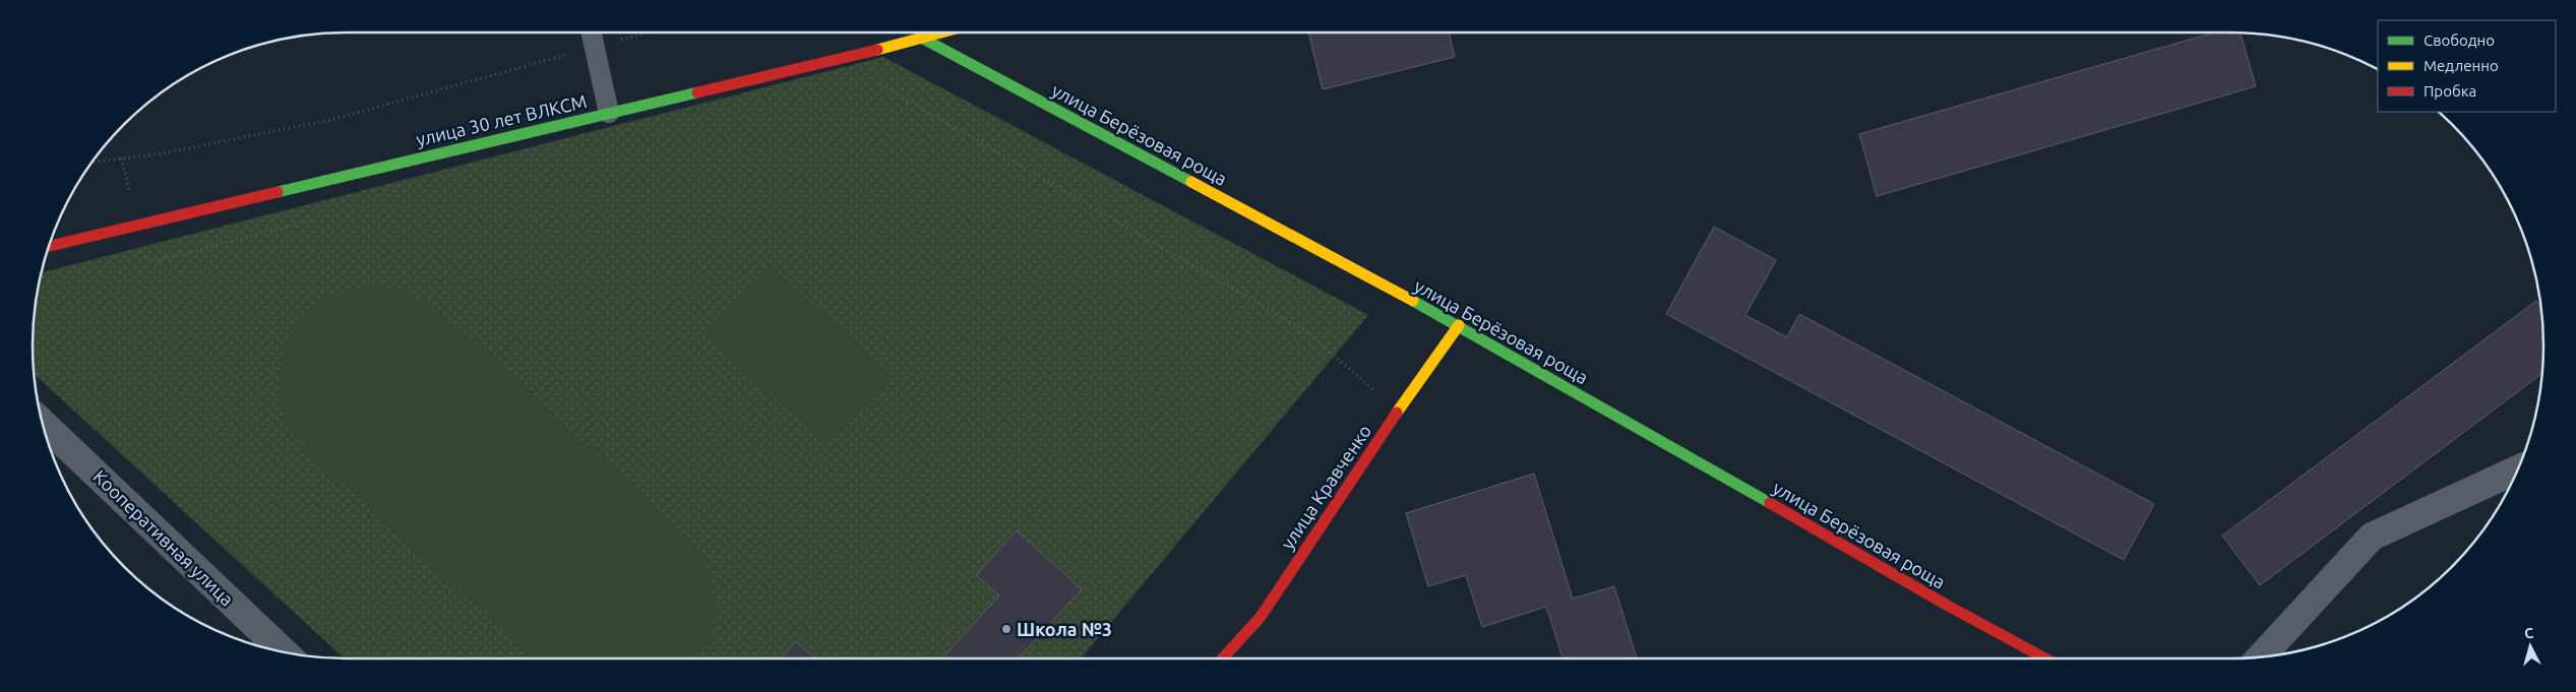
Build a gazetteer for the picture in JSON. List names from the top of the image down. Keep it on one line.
{"streets":{"street":["улица 30 лет ВЛКСМ","улица Берёзовая роща","улица Кравченко","Кооперативная улица"]},"crossings":[["улица 30 лет ВЛКСМ","улица Берёзовая роща"],["улица Берёзовая роща","улица Кравченко"]],"places":["Школа №3"],"legend":["Свободно","Медленно","Пробка"],"north":"top"}
